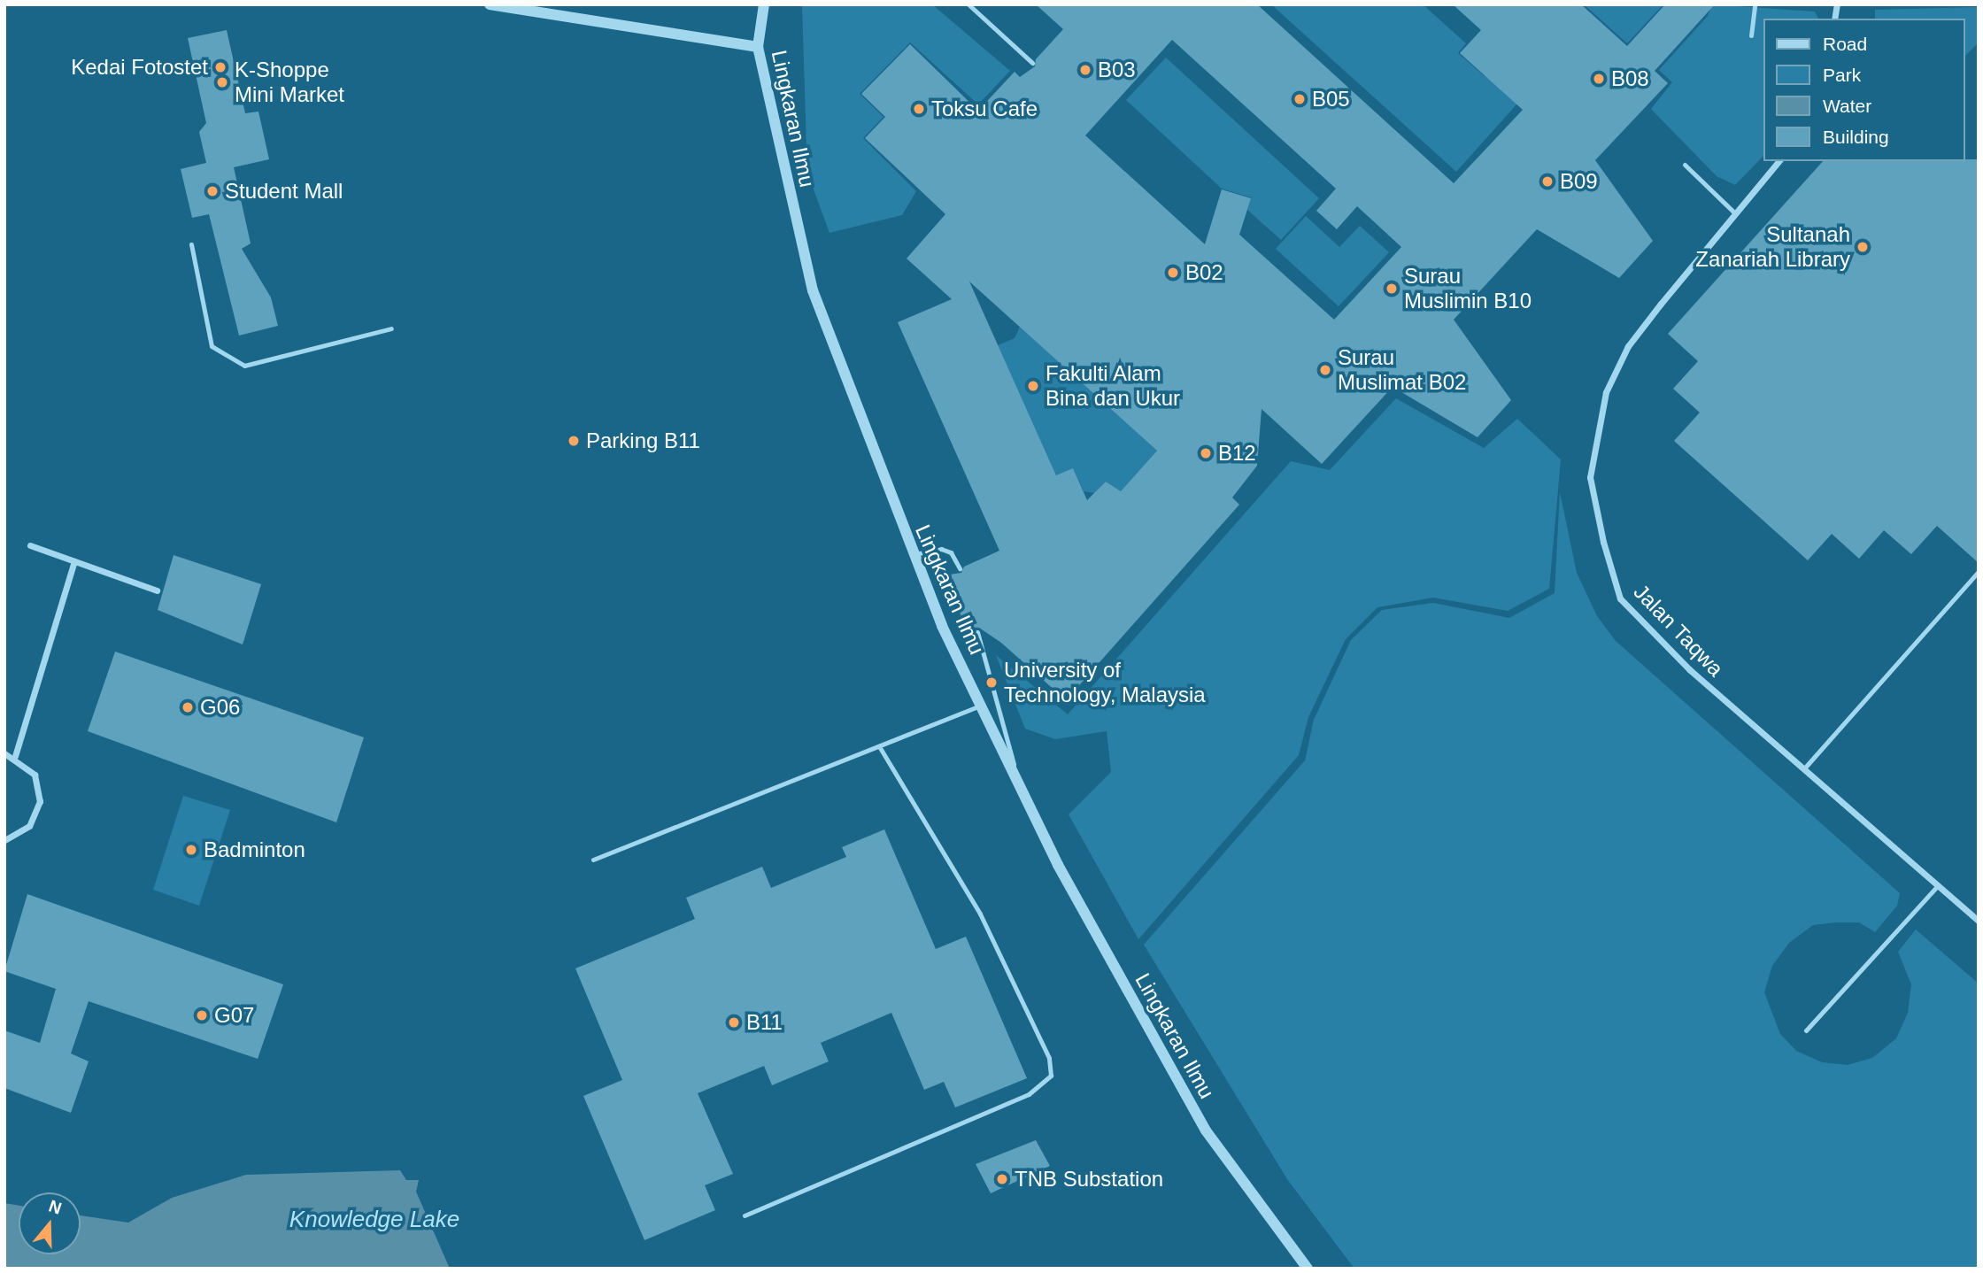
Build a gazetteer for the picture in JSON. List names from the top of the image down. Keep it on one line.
{"streets":{"street":["Lingkaran Ilmu","Jalan Taqwa"]},"water":["Knowledge Lake"],"places":["Kedai Fotostet","B03","B08","K-Shoppe Mini Market","B05","Toksu Cafe","B09","Student Mall","Sultanah Zanariah Library","B02","Surau Muslimin B10","Surau Muslimat B02","Fakulti Alam Bina dan Ukur","Parking B11","B12","University of Technology, Malaysia","G06","Badminton","G07","B11","TNB Substation"],"legend":["Road","Park","Water","Building"],"north":"top"}
